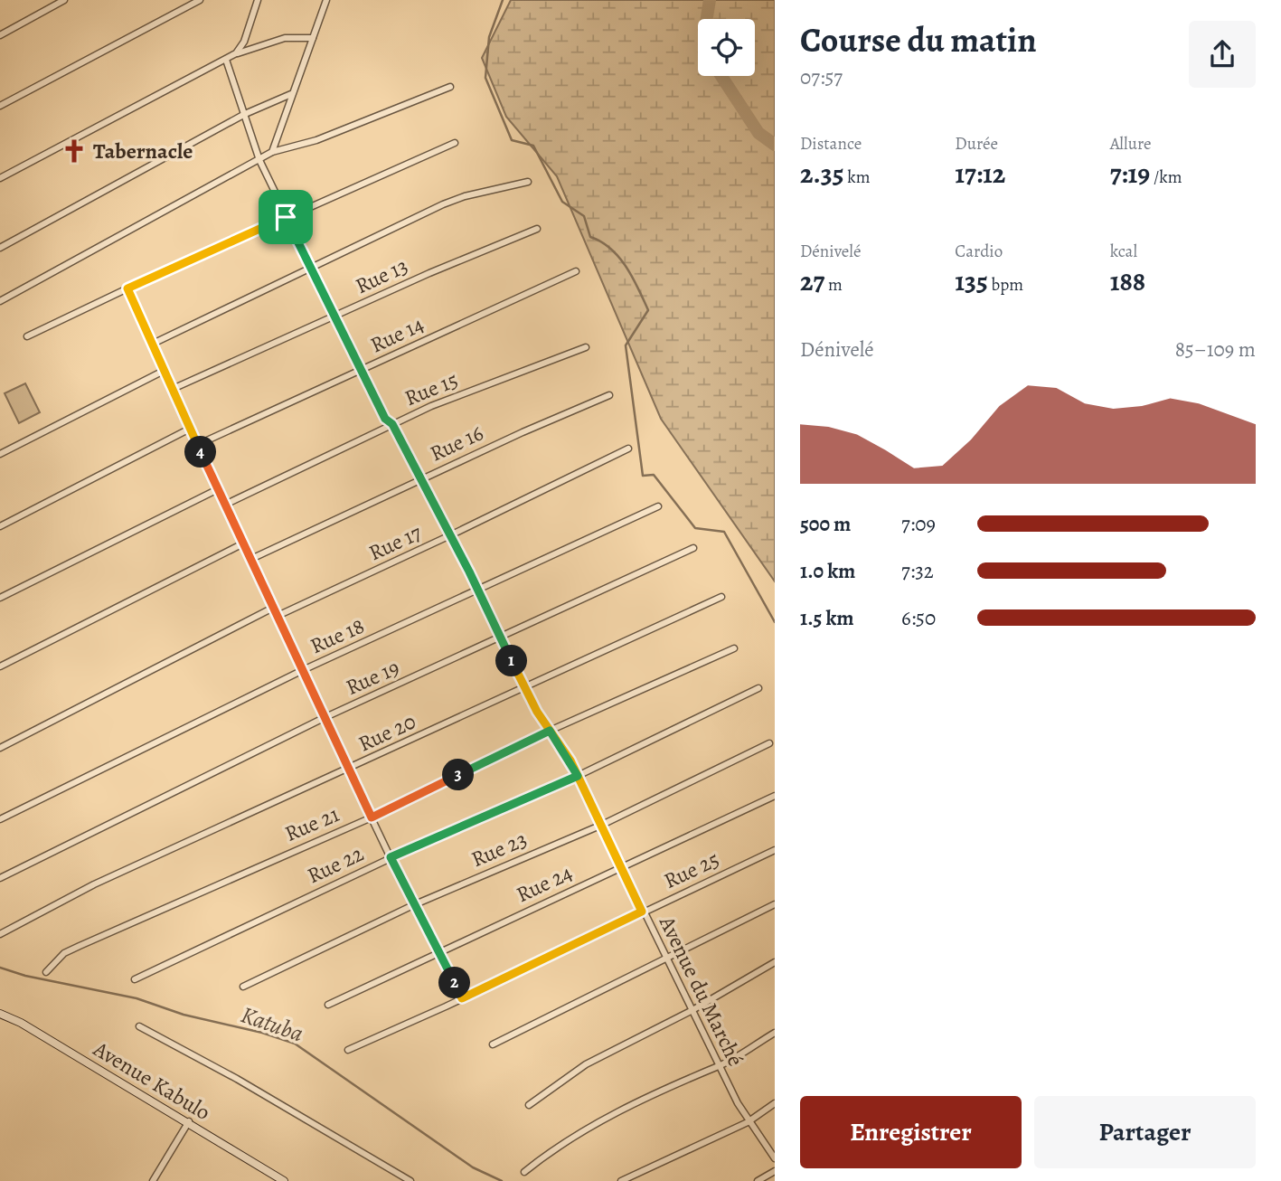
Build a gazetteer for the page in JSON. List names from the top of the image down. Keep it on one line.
{"streets":{"street":["Rue 13","Rue 14","Rue 15","Rue 16","Rue 17","Rue 18","Rue 19","Rue 20","Rue 21","Rue 23","Rue 22","Rue 25","Rue 24","Avenue du Marché","Avenue Kabulo"]},"crossings":[["Rue 13","Avenue du Marché"],["Rue 14","Avenue du Marché"],["Rue 15","Avenue du Marché"],["Rue 16","Avenue du Marché"],["Rue 17","Avenue du Marché"],["Rue 18","Avenue du Marché"],["Rue 19","Avenue du Marché"],["Rue 20","Avenue du Marché"],["Rue 21","Avenue du Marché"],["Rue 23","Avenue du Marché"],["Rue 22","Avenue du Marché"],["Rue 25","Avenue du Marché"],["Rue 24","Avenue du Marché"]],"water":["Katuba"],"places":{"church":["Tabernacle"]},"page":{"heading":["Course du matin","07:57"],"stats":[["Distance","2.35 km"],["Durée","17:12"],["Allure","7:19 /km"],["Dénivelé","27 m"],["Cardio","135 bpm"],["kcal","188"]],"chart":["Dénivelé","85–109 m"],"pins":["4","1","3","2"],"list":[{"name":"500 m","note":"7:09"},{"name":"1.0 km","note":"7:32"},{"name":"1.5 km","note":"6:50"}],"buttons":["Enregistrer","Partager"]}}
